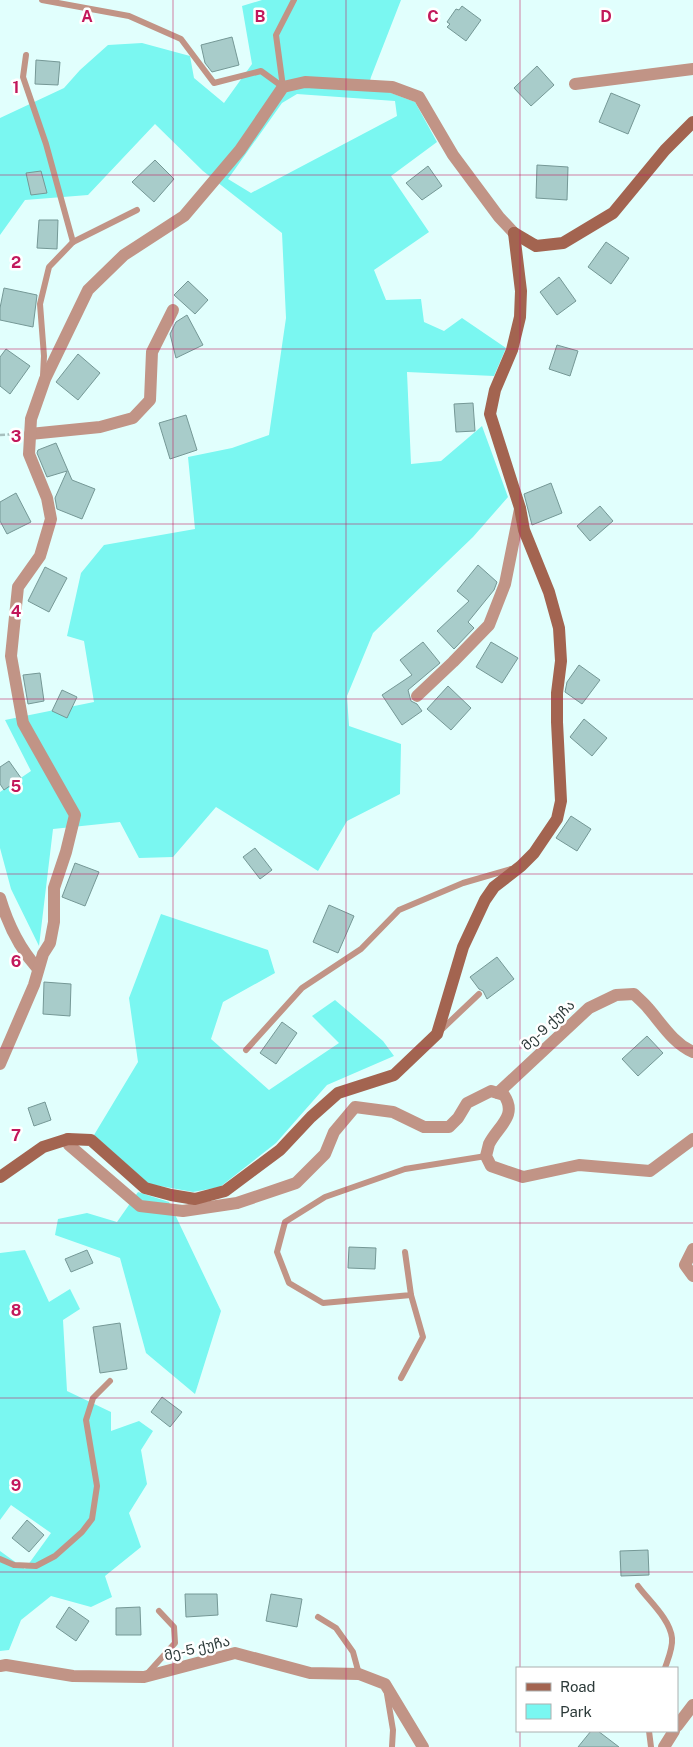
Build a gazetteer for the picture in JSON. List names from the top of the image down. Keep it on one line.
{"streets":{"street":["მე-9 ქუჩა","მე-5 ქუჩა"]},"legend":["Road","Park"],"grid":{"columns":["A","B","C","D"],"rows":["1","2","3","4","5","6","7","8","9"]}}
